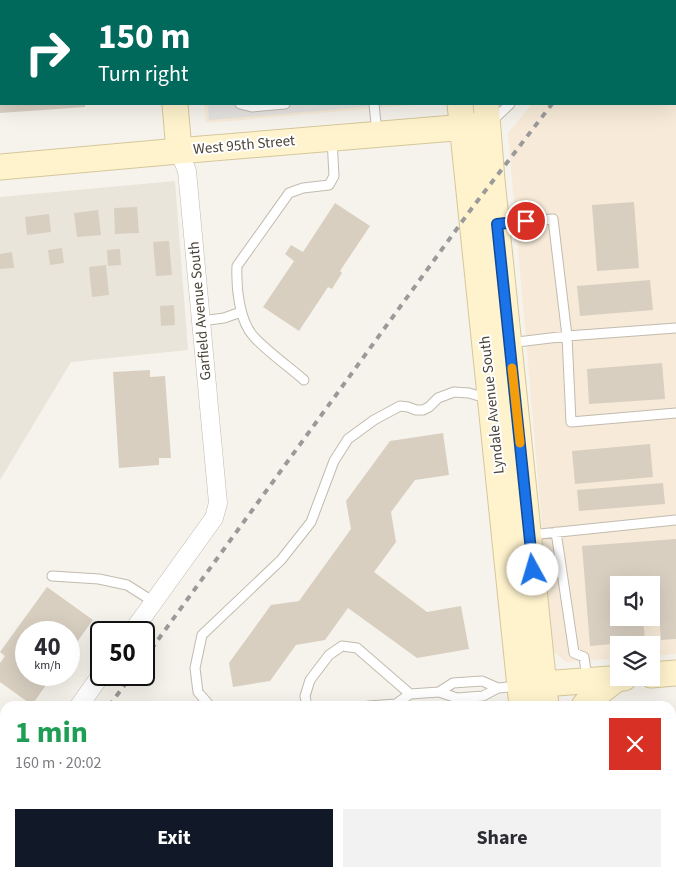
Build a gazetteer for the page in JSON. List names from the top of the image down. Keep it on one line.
{"streets":{"main road":["West 95th Street","Garfield Avenue South","Lyndale Avenue South"]},"crossings":[["West 95th Street","Garfield Avenue South"],["West 95th Street","Lyndale Avenue South"]],"page":{"turn":["150 m","Turn right"],"speed":"40 km/h","limit":"50","heading":["1 min","160 m · 20:02"],"buttons":["Exit","Share"]}}
